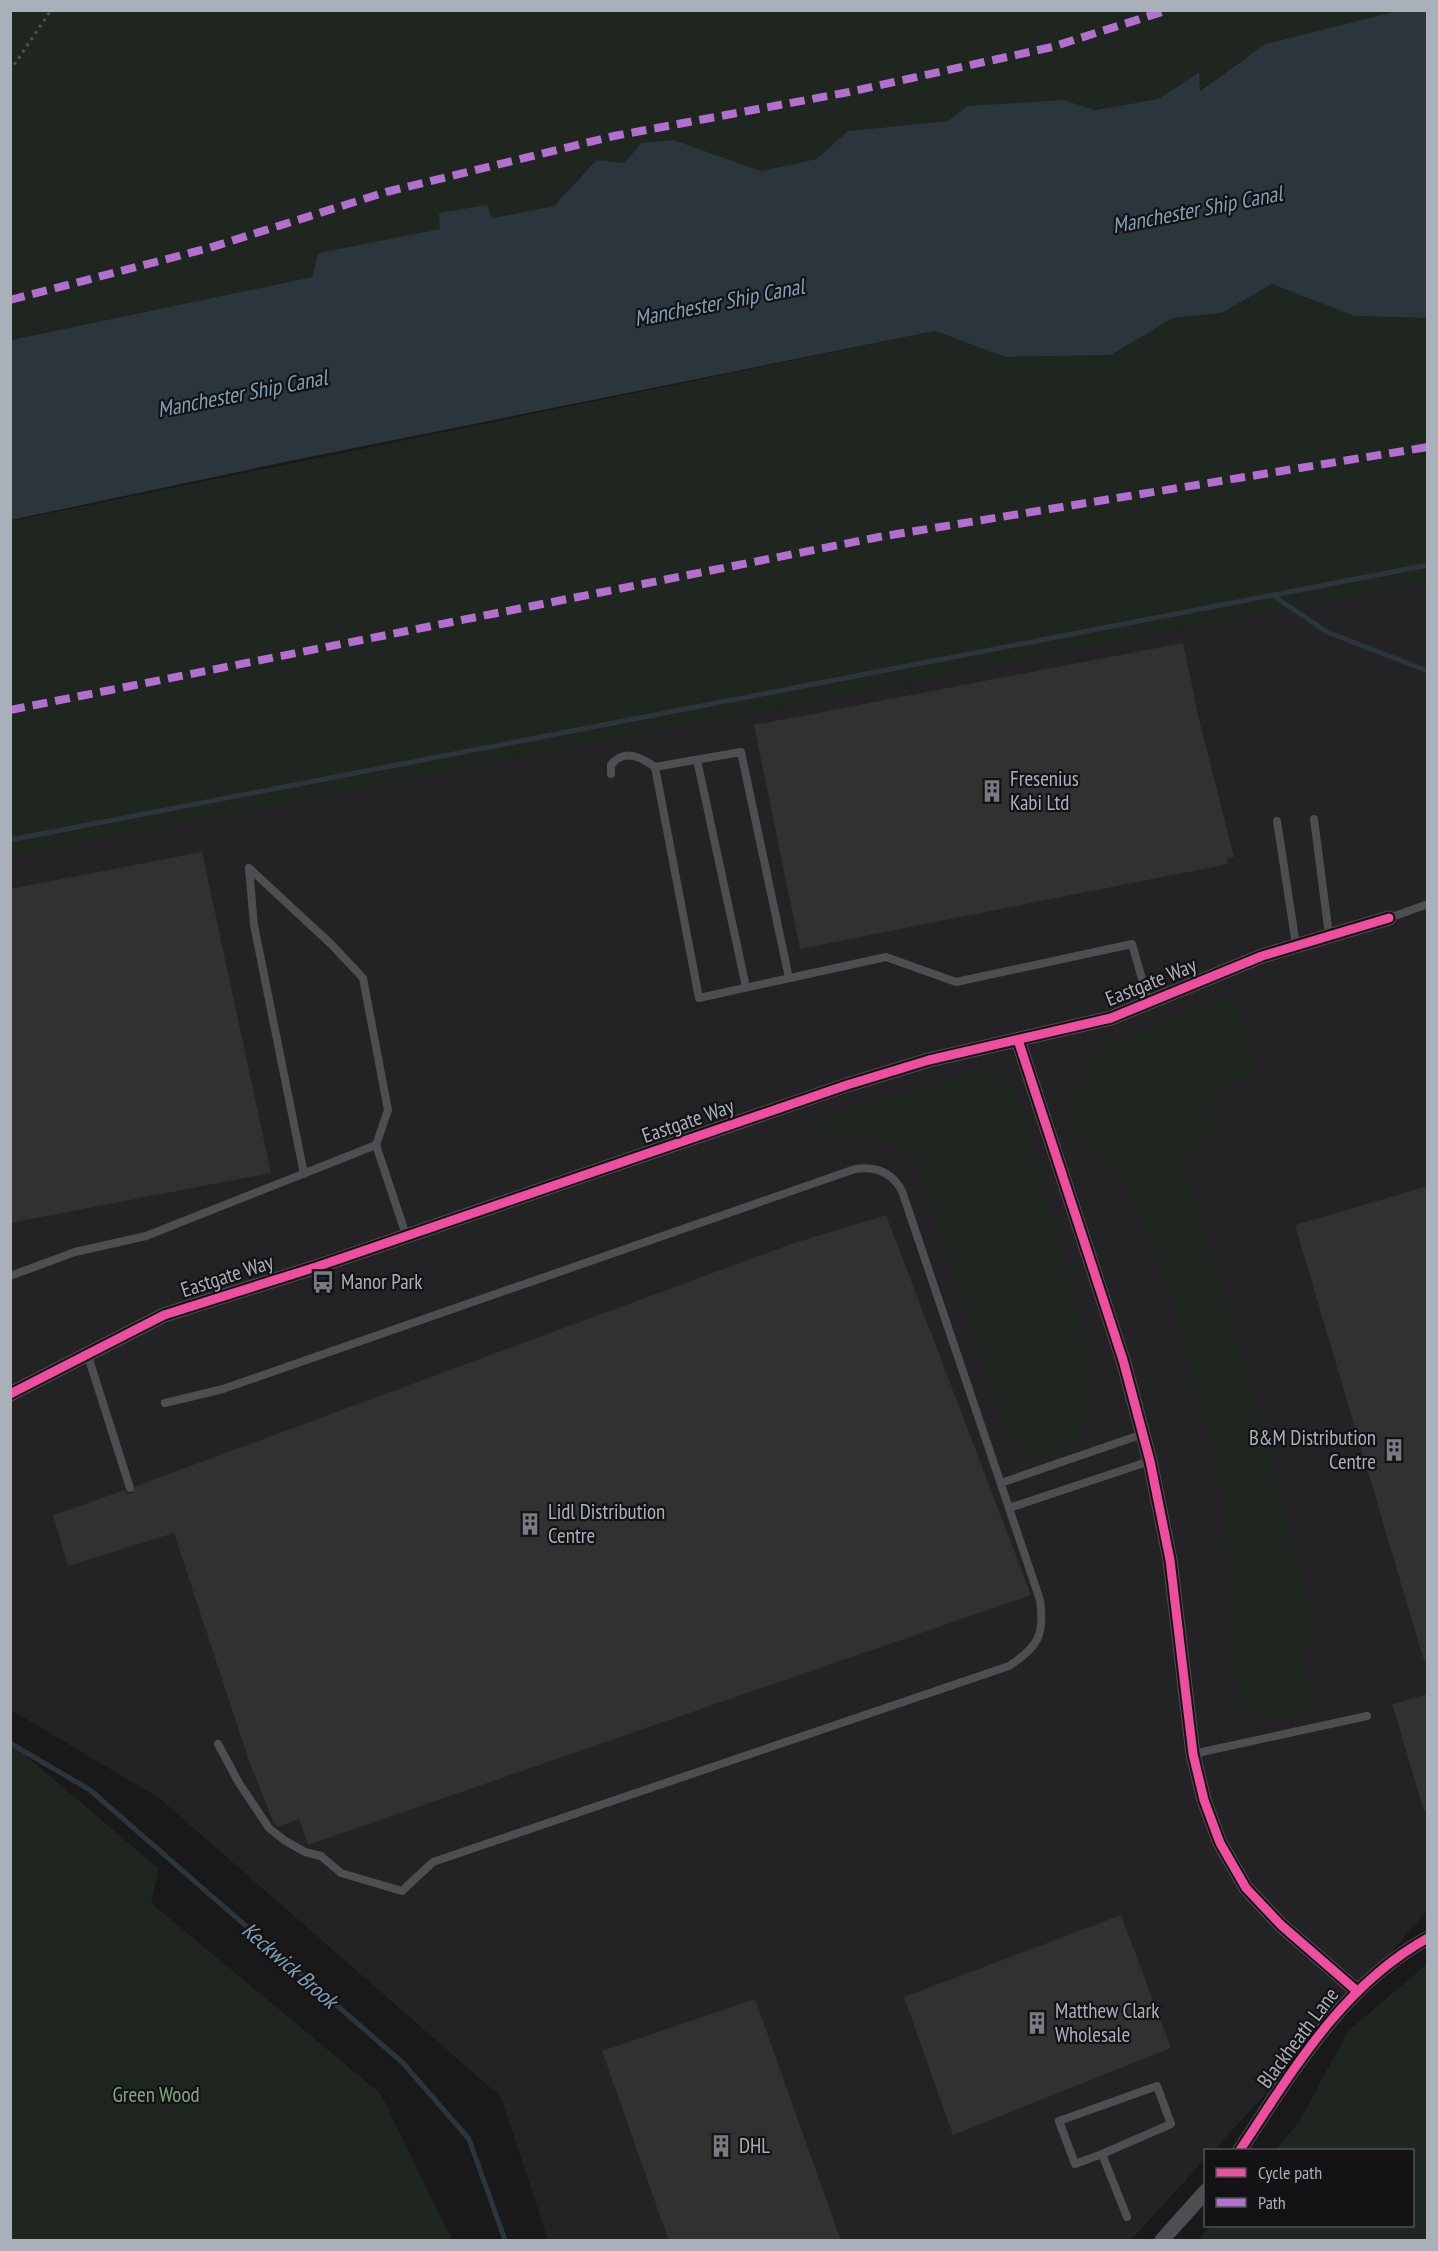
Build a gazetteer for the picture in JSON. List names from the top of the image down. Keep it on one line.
{"streets":{"street":["Eastgate Way","Blackheath Lane"]},"water":["Manchester Ship Canal","Keckwick Brook"],"parks":["Green Wood"],"places":{"building":["Fresenius Kabi Ltd","B&M Distribution Centre","Lidl Distribution Centre","Matthew Clark Wholesale","DHL"],"bus stop":["Manor Park"]},"legend":["Cycle path","Path"]}
